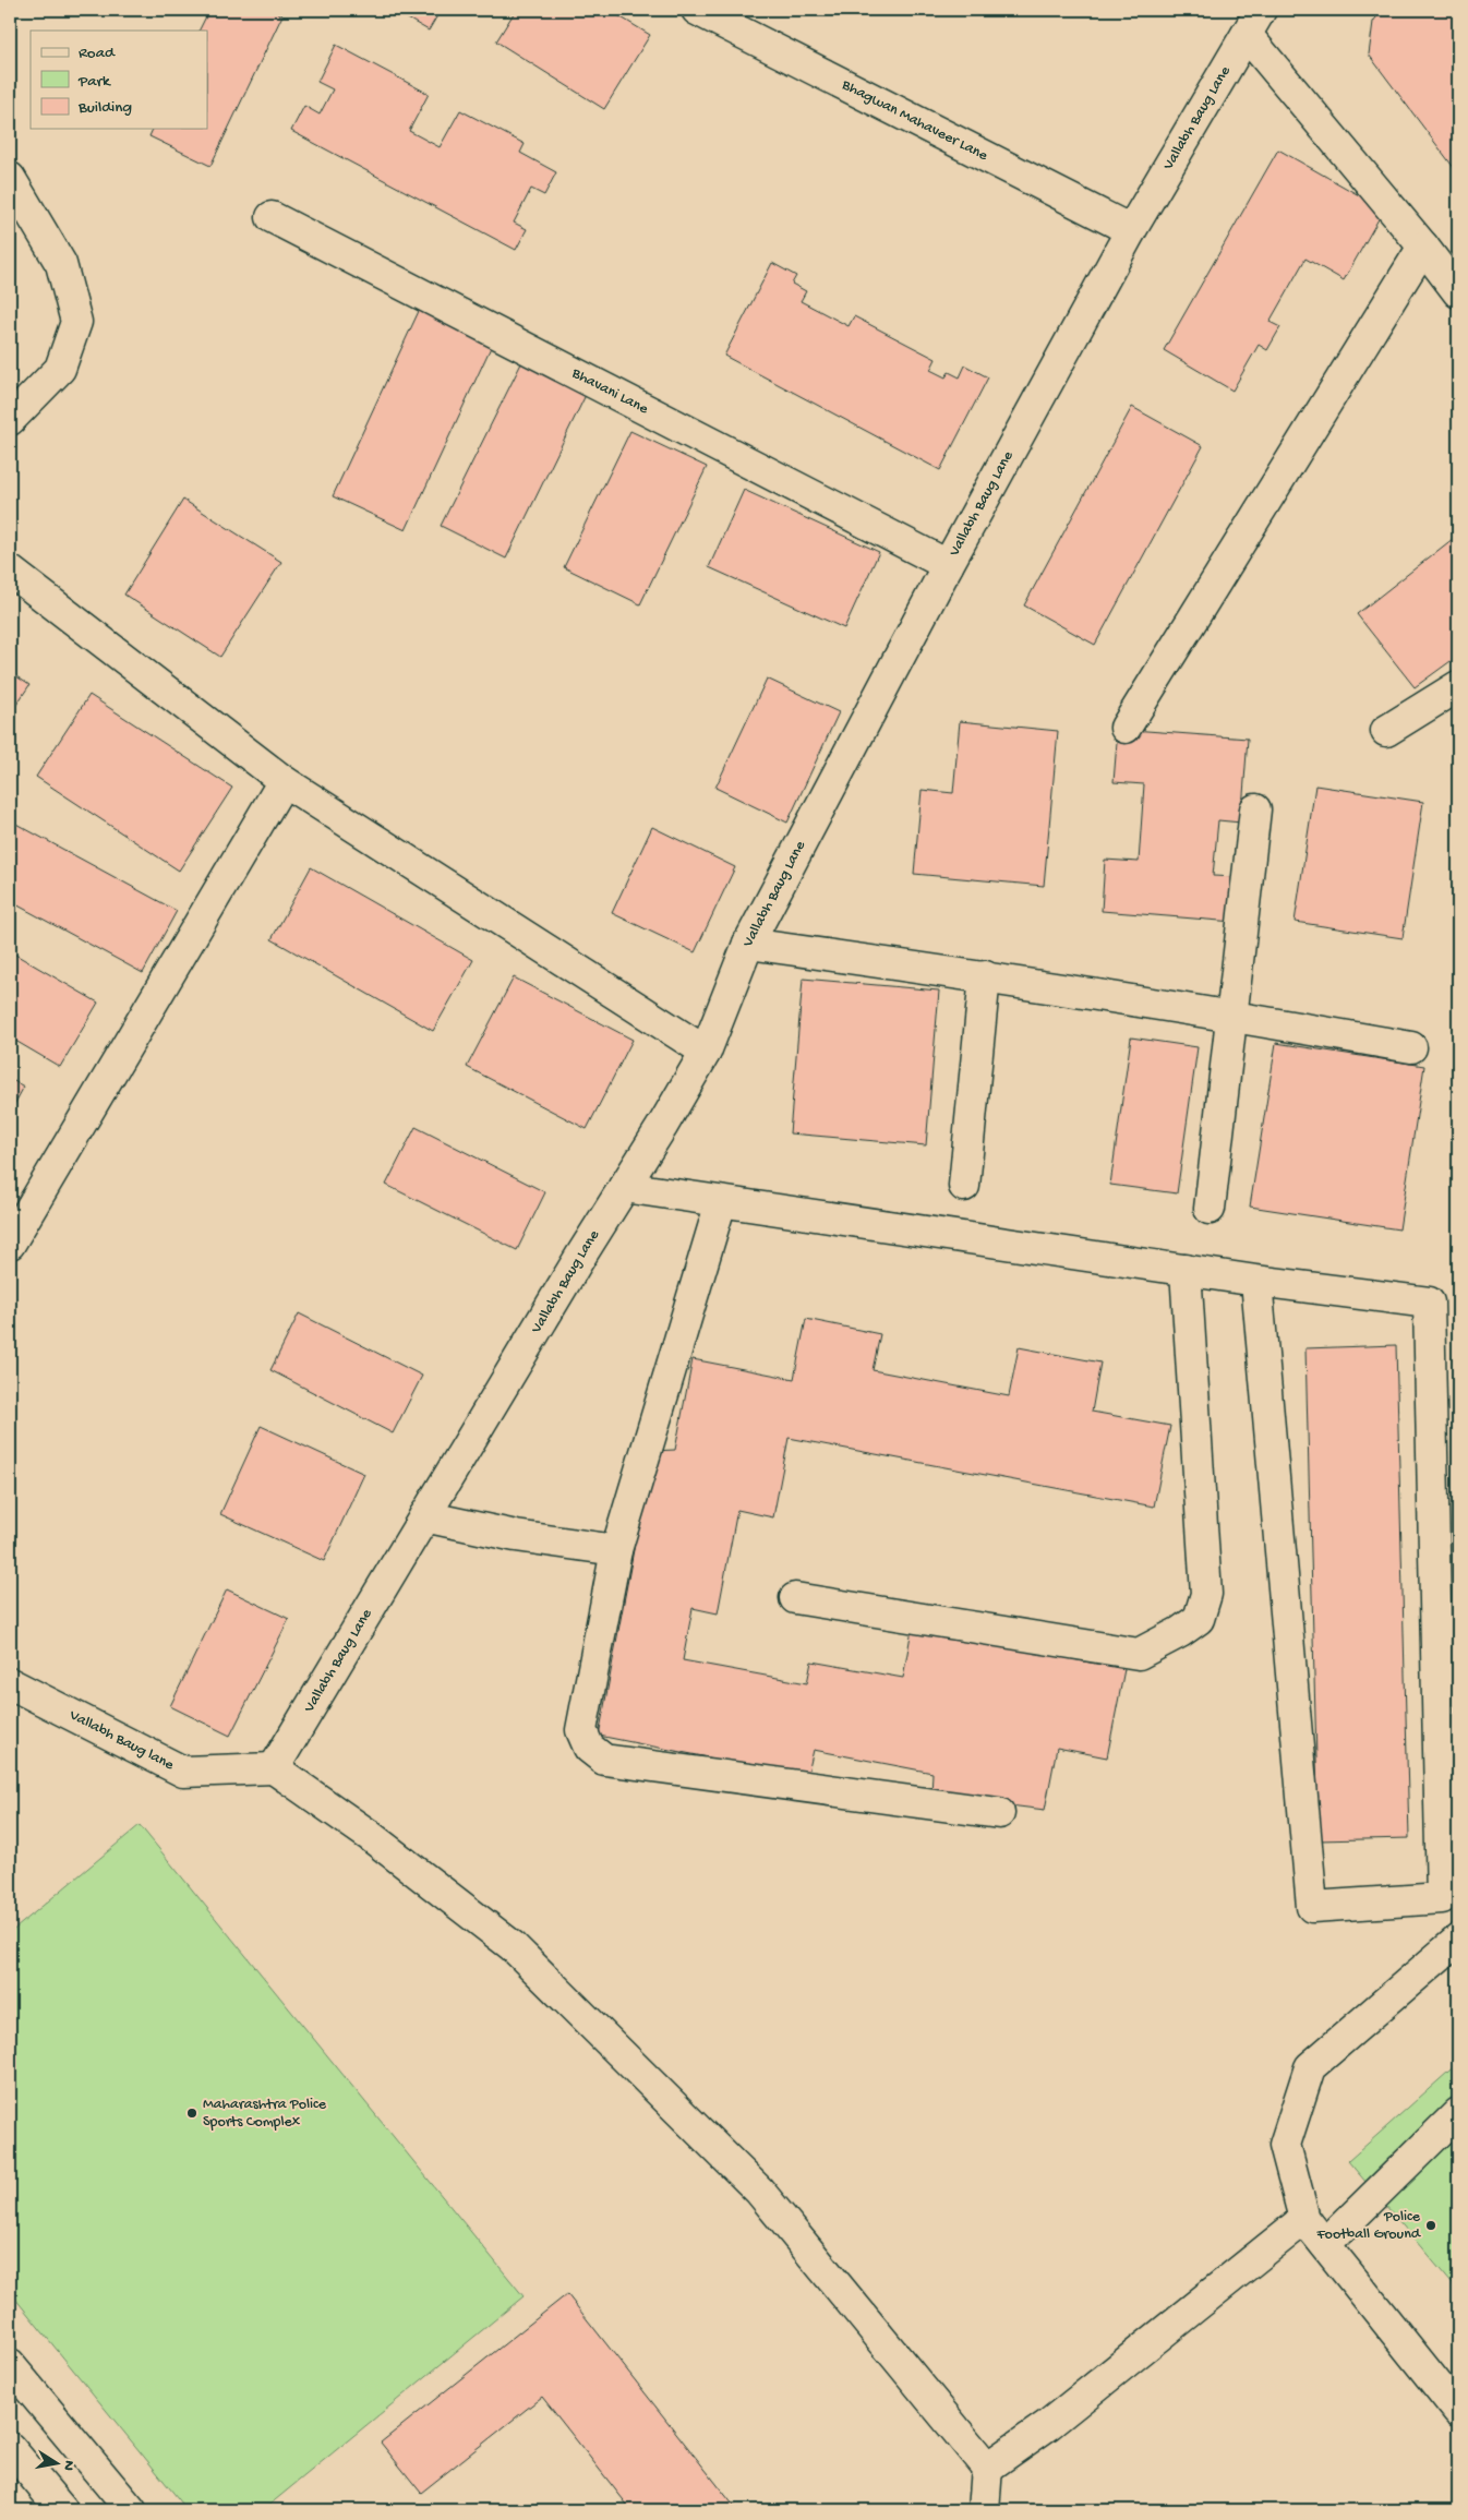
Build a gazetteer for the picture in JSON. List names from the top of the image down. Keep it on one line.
{"streets":{"main road":["Vallabh Baug Lane","Bhagwan Mahaveer Lane","Bhavani Lane","Vallabh Baug lane"]},"crossings":[["Vallabh Baug Lane","Bhagwan Mahaveer Lane"],["Vallabh Baug Lane","Bhavani Lane"],["Vallabh Baug Lane","Vallabh Baug lane"]],"places":["Maharashtra Police Sports Complex","Police Football Ground"],"legend":["Road","Park","Building"],"north":"right"}
